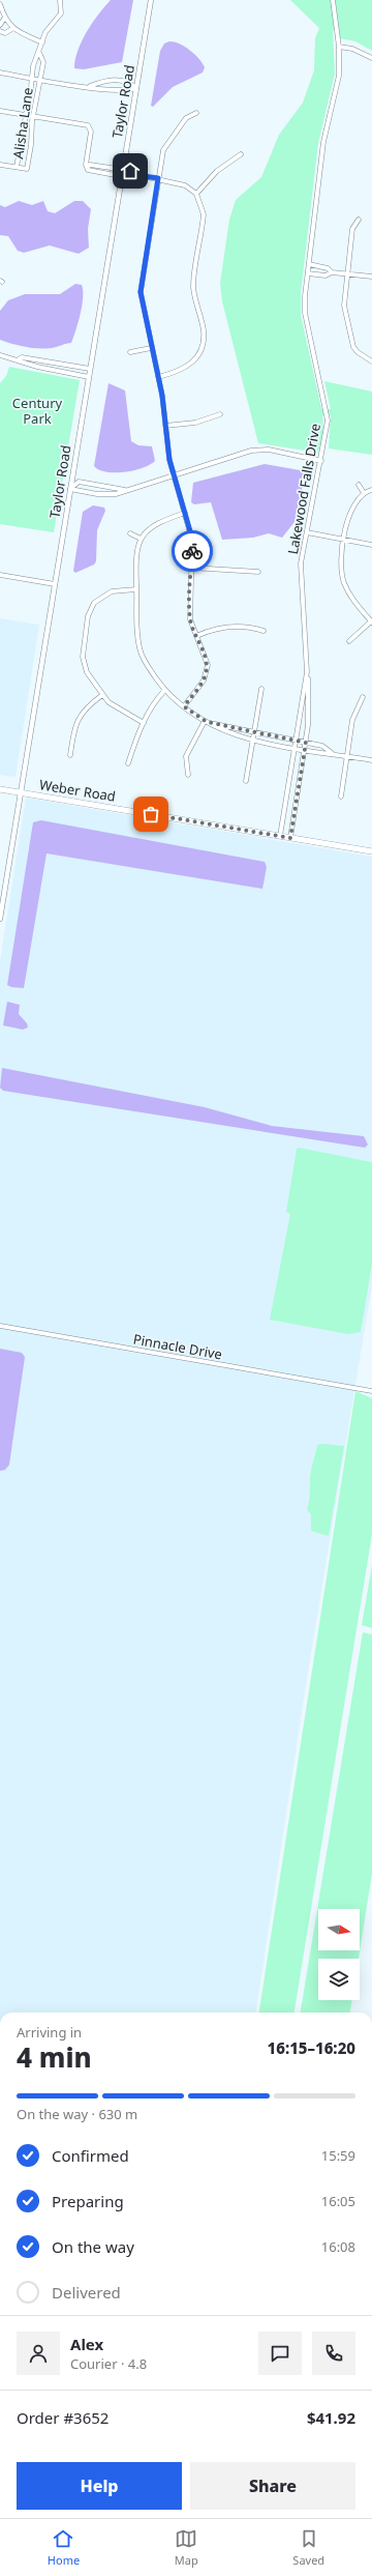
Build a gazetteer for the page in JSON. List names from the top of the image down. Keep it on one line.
{"streets":{"main road":["Weber Road"],"street":["Taylor Road","Alisha Lane","Lakewood Falls Drive","Pinnacle Drive"]},"crossings":[["Taylor Road","Weber Road"],["Lakewood Falls Drive","Weber Road"]],"parks":["Century Park"],"north":"right","page":{"heading":["4 min","Arriving in","16:15–16:20"],"panel":["Alex","Courier · 4.8","Order #3652","$41.92"],"bar":"On the way · 630 m","list":[["Confirmed","15:59"],["Preparing","16:05"],["On the way","16:08"],"Delivered"],"buttons":["Help","Share"],"tabs":["Home","Map","Saved"]}}
